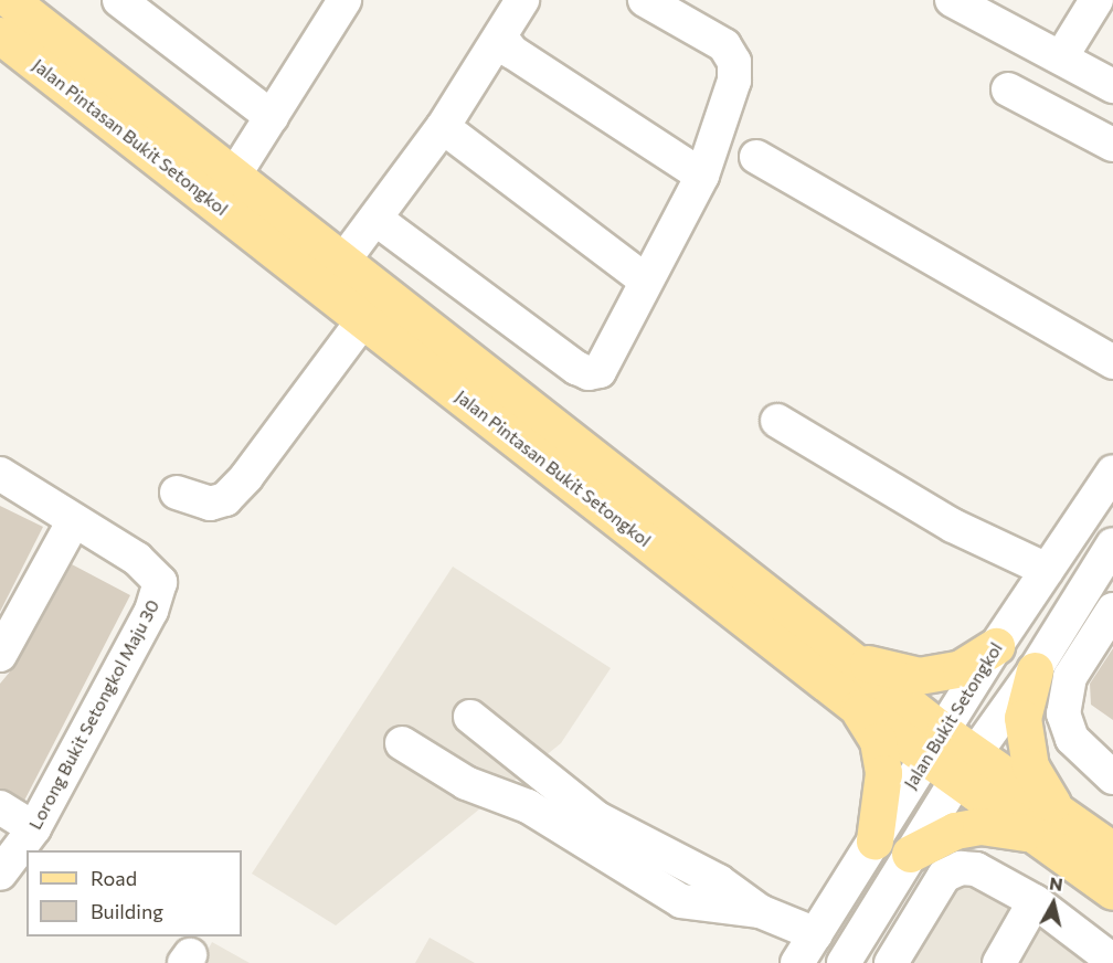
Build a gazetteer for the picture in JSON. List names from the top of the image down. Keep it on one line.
{"streets":{"main road":["Jalan Pintasan Bukit Setongkol"],"street":["Lorong Bukit Setongkol Maju 30","Jalan Bukit Setongkol"]},"crossings":[["Jalan Pintasan Bukit Setongkol","Jalan Bukit Setongkol"]],"legend":["Road","Building"],"north":"top"}
